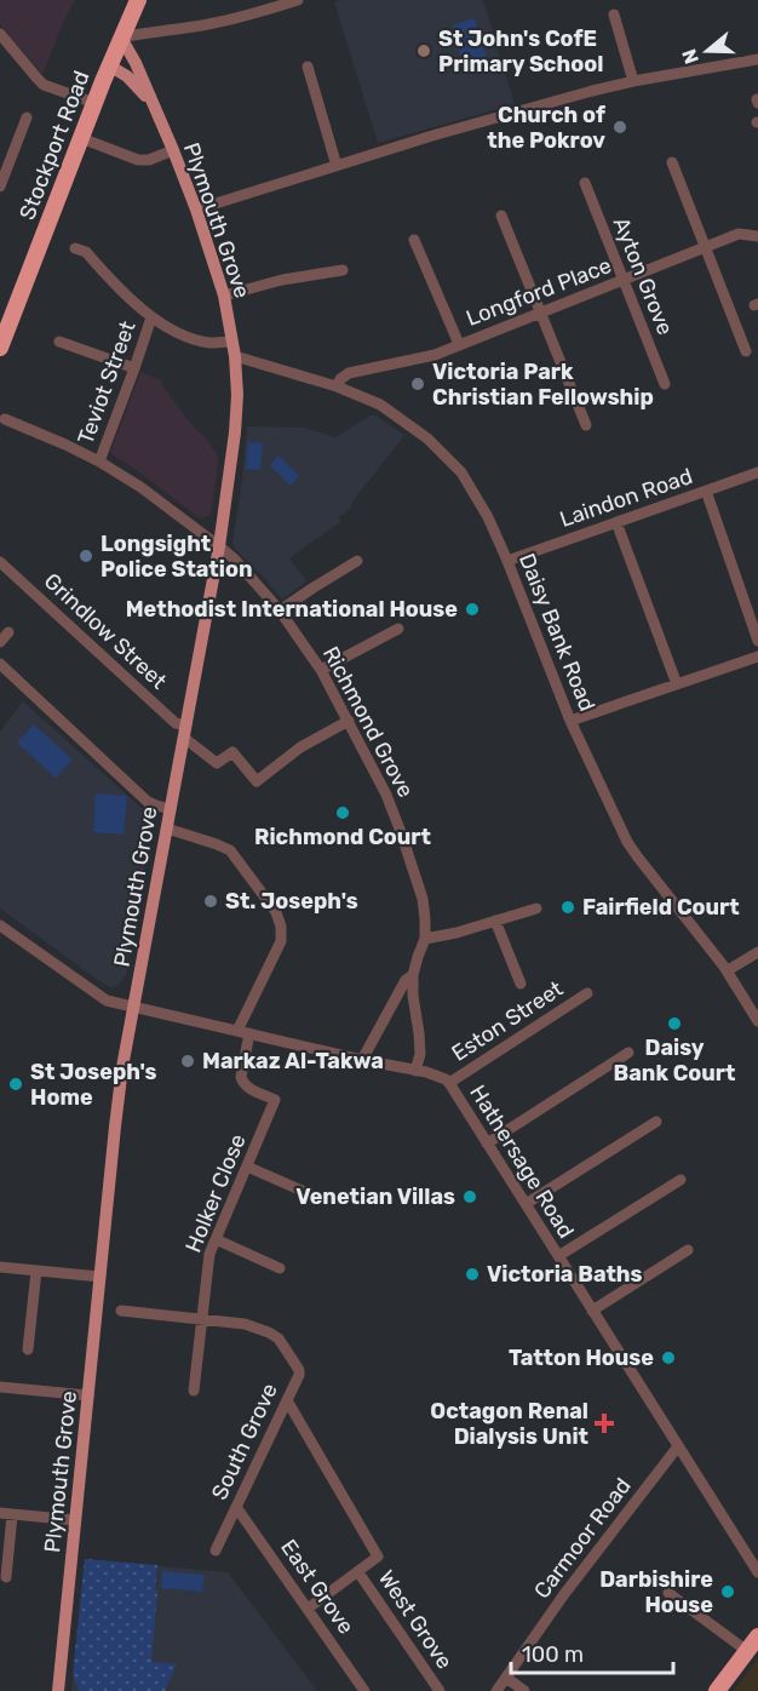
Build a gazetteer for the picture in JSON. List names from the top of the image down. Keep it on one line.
{"streets":{"highway":["Stockport Road"],"main road":["Plymouth Grove"],"street":["Ayton Grove","Longford Place","Teviot Street","Laindon Road","Grindlow Street","Daisy Bank Road","Richmond Grove","Eston Street","Hathersage Road","Holker Close","South Grove","Carmoor Road","East Grove","West Grove"]},"crossings":[["Stockport Road","Plymouth Grove"],["Plymouth Grove","Grindlow Street"],["Plymouth Grove","Daisy Bank Road"],["Plymouth Grove","Richmond Grove"],["Plymouth Grove","Hathersage Road"],["Ayton Grove","Longford Place"],["Longford Place","Daisy Bank Road"],["Teviot Street","Richmond Grove"],["Laindon Road","Daisy Bank Road"],["Grindlow Street","Richmond Grove"],["Richmond Grove","Hathersage Road"],["Eston Street","Hathersage Road"],["Hathersage Road","Holker Close"],["Hathersage Road","Carmoor Road"],["Holker Close","South Grove"],["South Grove","East Grove"]],"places":{"other":["St John's CofE Primary School","Church of the Pokrov","Victoria Park Christian Fellowship","Longsight Police Station","Methodist International House","Richmond Court","St. Joseph's","Fairfield Court","Daisy Bank Court","Markaz Al-Takwa","St Joseph's Home","Venetian Villas","Victoria Baths","Tatton House","Darbishire House"],"health":["Octagon Renal Dialysis Unit"]},"scale_bar":"100 m","north":"left"}
